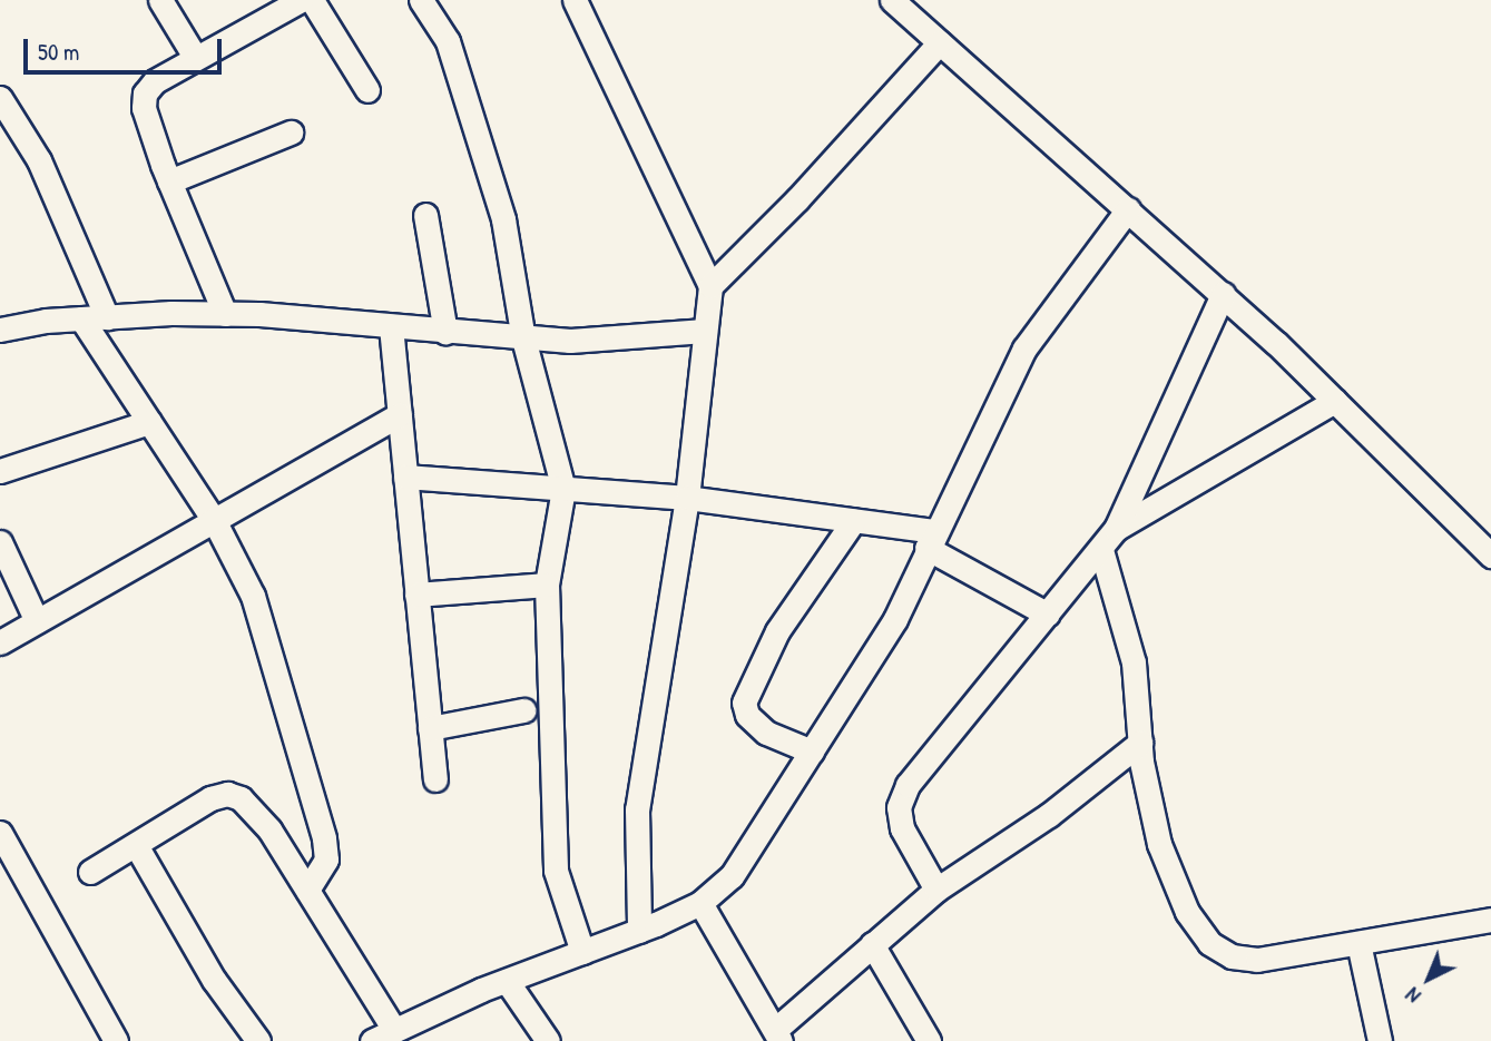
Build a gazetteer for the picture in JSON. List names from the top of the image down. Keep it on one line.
{"scale_bar":"50 m","north":"bottom left"}
